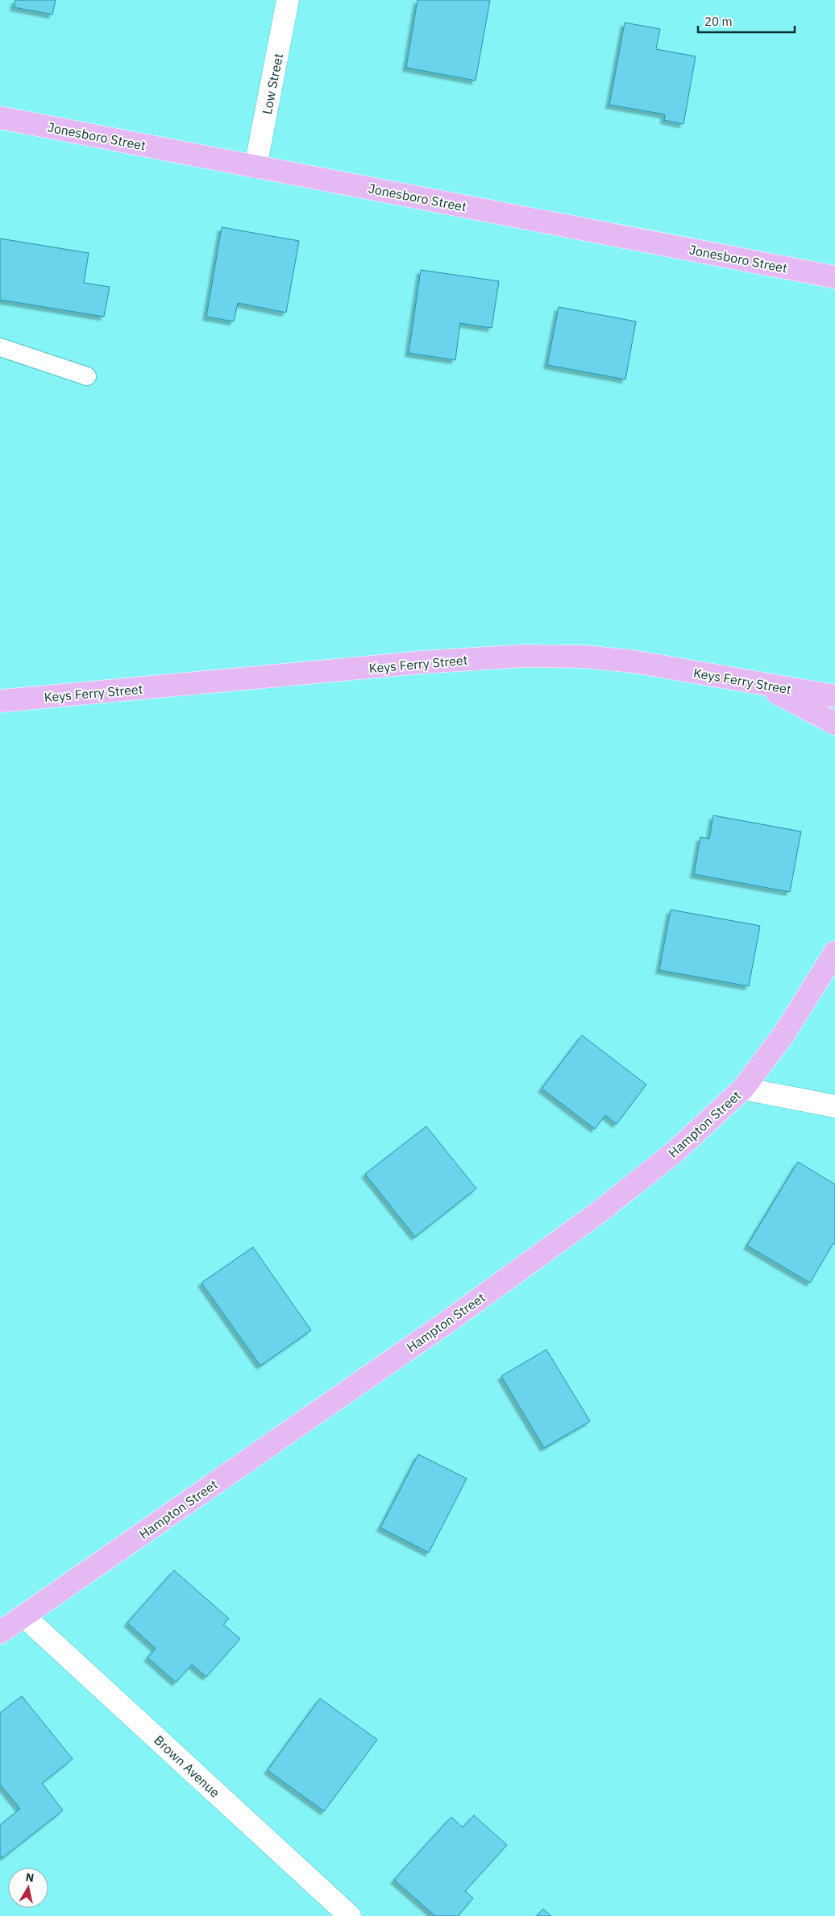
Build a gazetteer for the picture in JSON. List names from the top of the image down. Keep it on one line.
{"streets":{"main road":["Jonesboro Street","Keys Ferry Street","Hampton Street"],"street":["Low Street","Brown Avenue"]},"crossings":[["Low Street","Jonesboro Street"],["Hampton Street","Brown Avenue"]],"scale_bar":"20 m","north":"top"}
